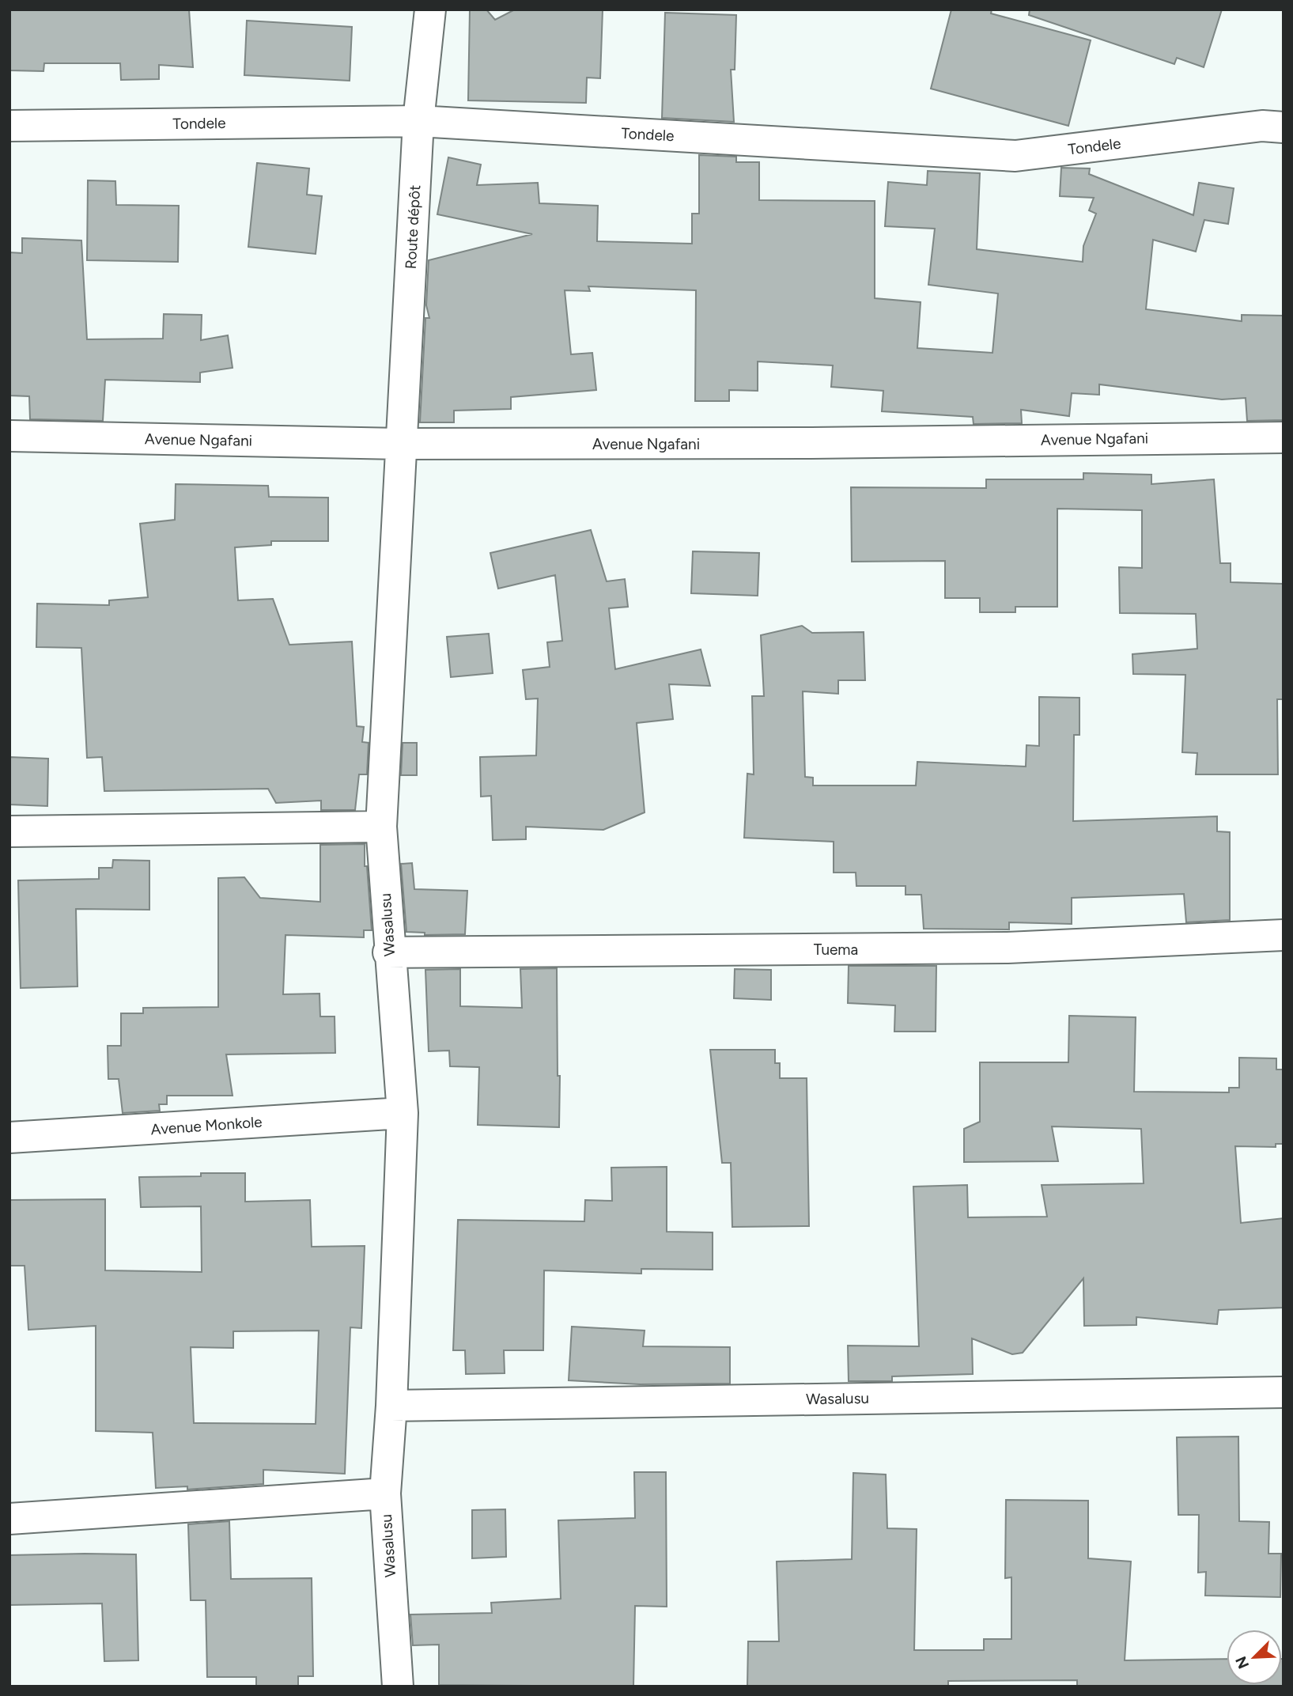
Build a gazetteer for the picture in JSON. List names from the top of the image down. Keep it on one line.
{"streets":{"street":["Tondele","Route dépôt","Avenue Ngafani","Wasalusu","Tuema","Avenue Monkole"]},"crossings":[["Tondele","Route dépôt"],["Route dépôt","Avenue Ngafani"],["Route dépôt","Wasalusu"],["Avenue Ngafani","Wasalusu"],["Wasalusu","Tuema"],["Wasalusu","Avenue Monkole"]],"north":"bottom left"}
